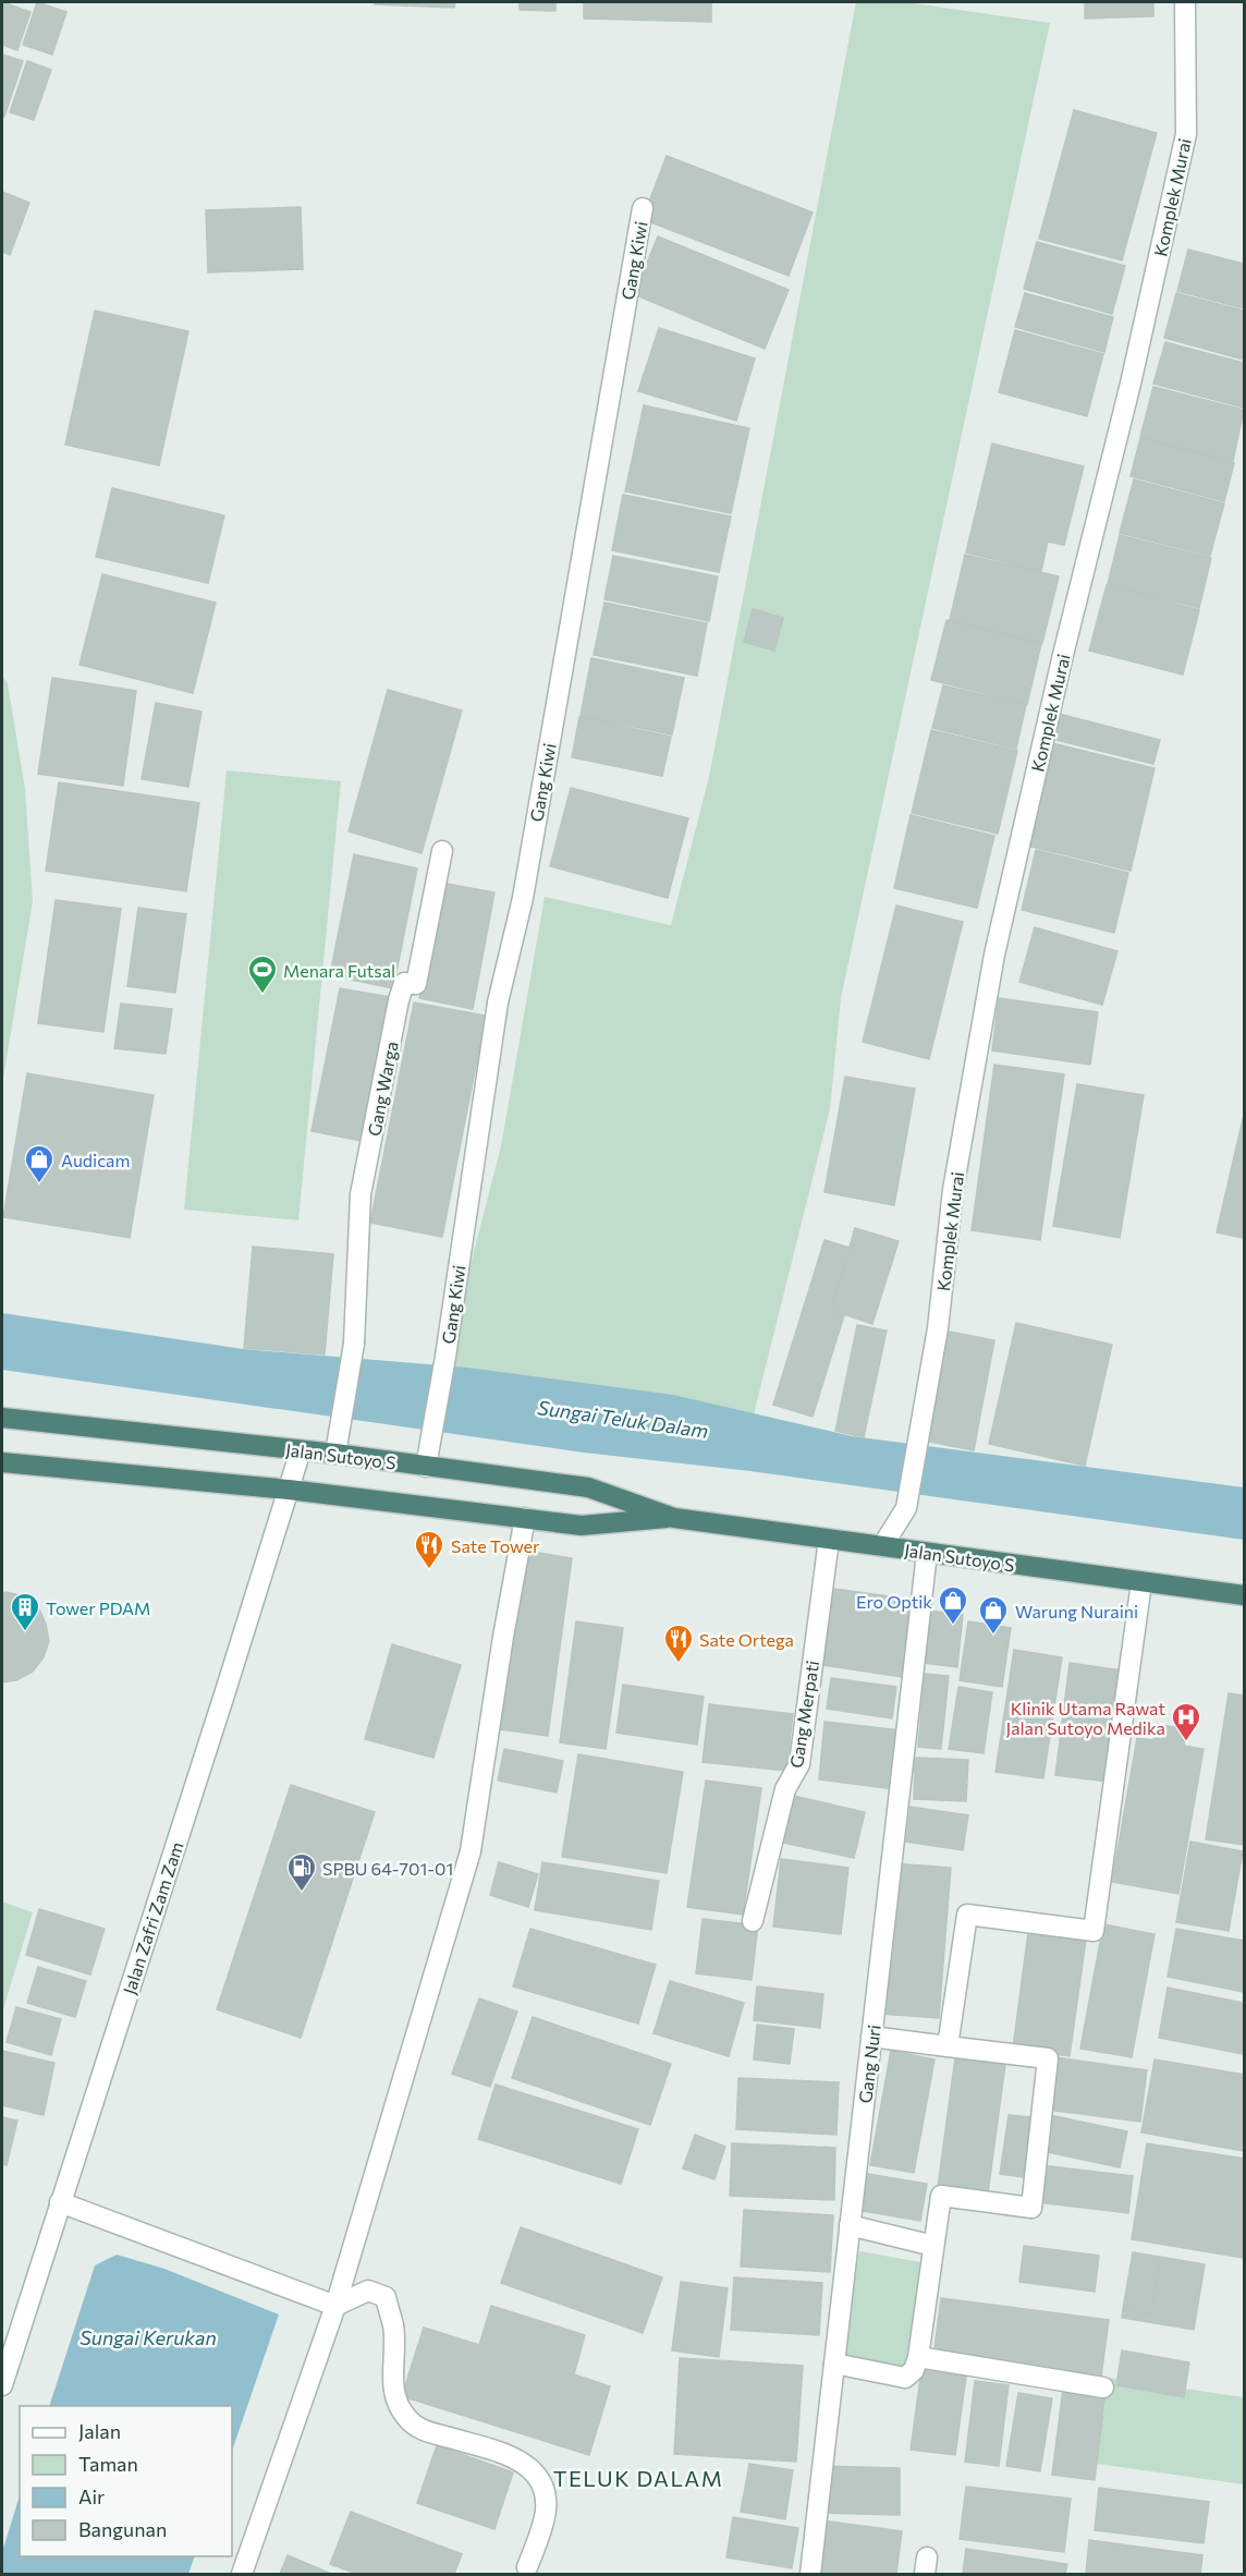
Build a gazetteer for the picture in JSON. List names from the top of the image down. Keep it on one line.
{"streets":{"highway":["Jalan Sutoyo S"],"street":["Komplek Murai","Gang Kiwi","Gang Warga","Gang Merpati","Jalan Zafri Zam Zam","Gang Nuri"]},"crossings":[["Komplek Murai","Jalan Sutoyo S"],["Gang Kiwi","Jalan Sutoyo S"],["Gang Warga","Jalan Sutoyo S"],["Jalan Sutoyo S","Gang Merpati"],["Jalan Sutoyo S","Jalan Zafri Zam Zam"],["Jalan Sutoyo S","Gang Nuri"]],"districts":["TELUK DALAM"],"water":["Sungai Teluk Dalam","Sungai Kerukan"],"places":{"sports":["Menara Futsal"],"shop":["Audicam","Ero Optik","Warung Nuraini"],"restaurant":["Sate Tower","Sate Ortega"],"building":["Tower PDAM"],"hospital":["Klinik Utama Rawat Jalan Sutoyo Medika"],"fuel station":["SPBU 64-701-01"]},"legend":["Jalan","Taman","Air","Bangunan"]}
